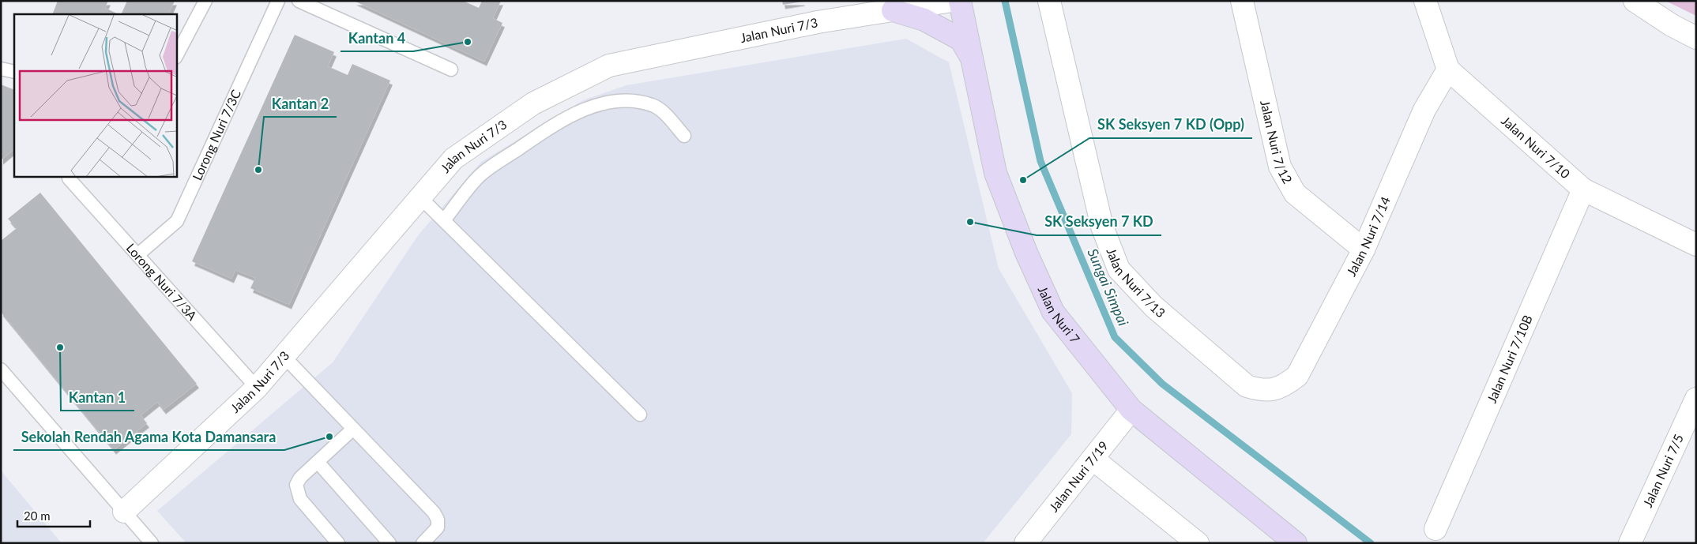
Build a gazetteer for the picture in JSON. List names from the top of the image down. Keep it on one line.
{"streets":{"street":["Jalan Nuri 7/3","Jalan Nuri 7/12","Jalan Nuri 7/10","Jalan Nuri 7/14","Jalan Nuri 7/13","Jalan Nuri 7","Jalan Nuri 7/10B","Jalan Nuri 7/5","Jalan Nuri 7/19"],"lane":["Lorong Nuri 7/3C","Lorong Nuri 7/3A"]},"crossings":[["Jalan Nuri 7/3","Lorong Nuri 7/3A"],["Lorong Nuri 7/3C","Lorong Nuri 7/3A"],["Jalan Nuri 7/12","Jalan Nuri 7/14"],["Jalan Nuri 7/10","Jalan Nuri 7/14"],["Jalan Nuri 7/10","Jalan Nuri 7/10B"],["Jalan Nuri 7/14","Jalan Nuri 7/13"],["Jalan Nuri 7","Jalan Nuri 7/19"]],"water":["Sungai Simpai"],"places":["Kantan 4","Kantan 2","SK Seksyen 7 KD (Opp)","SK Seksyen 7 KD","Kantan 1","Sekolah Rendah Agama Kota Damansara"],"scale_bar":"20 m"}
